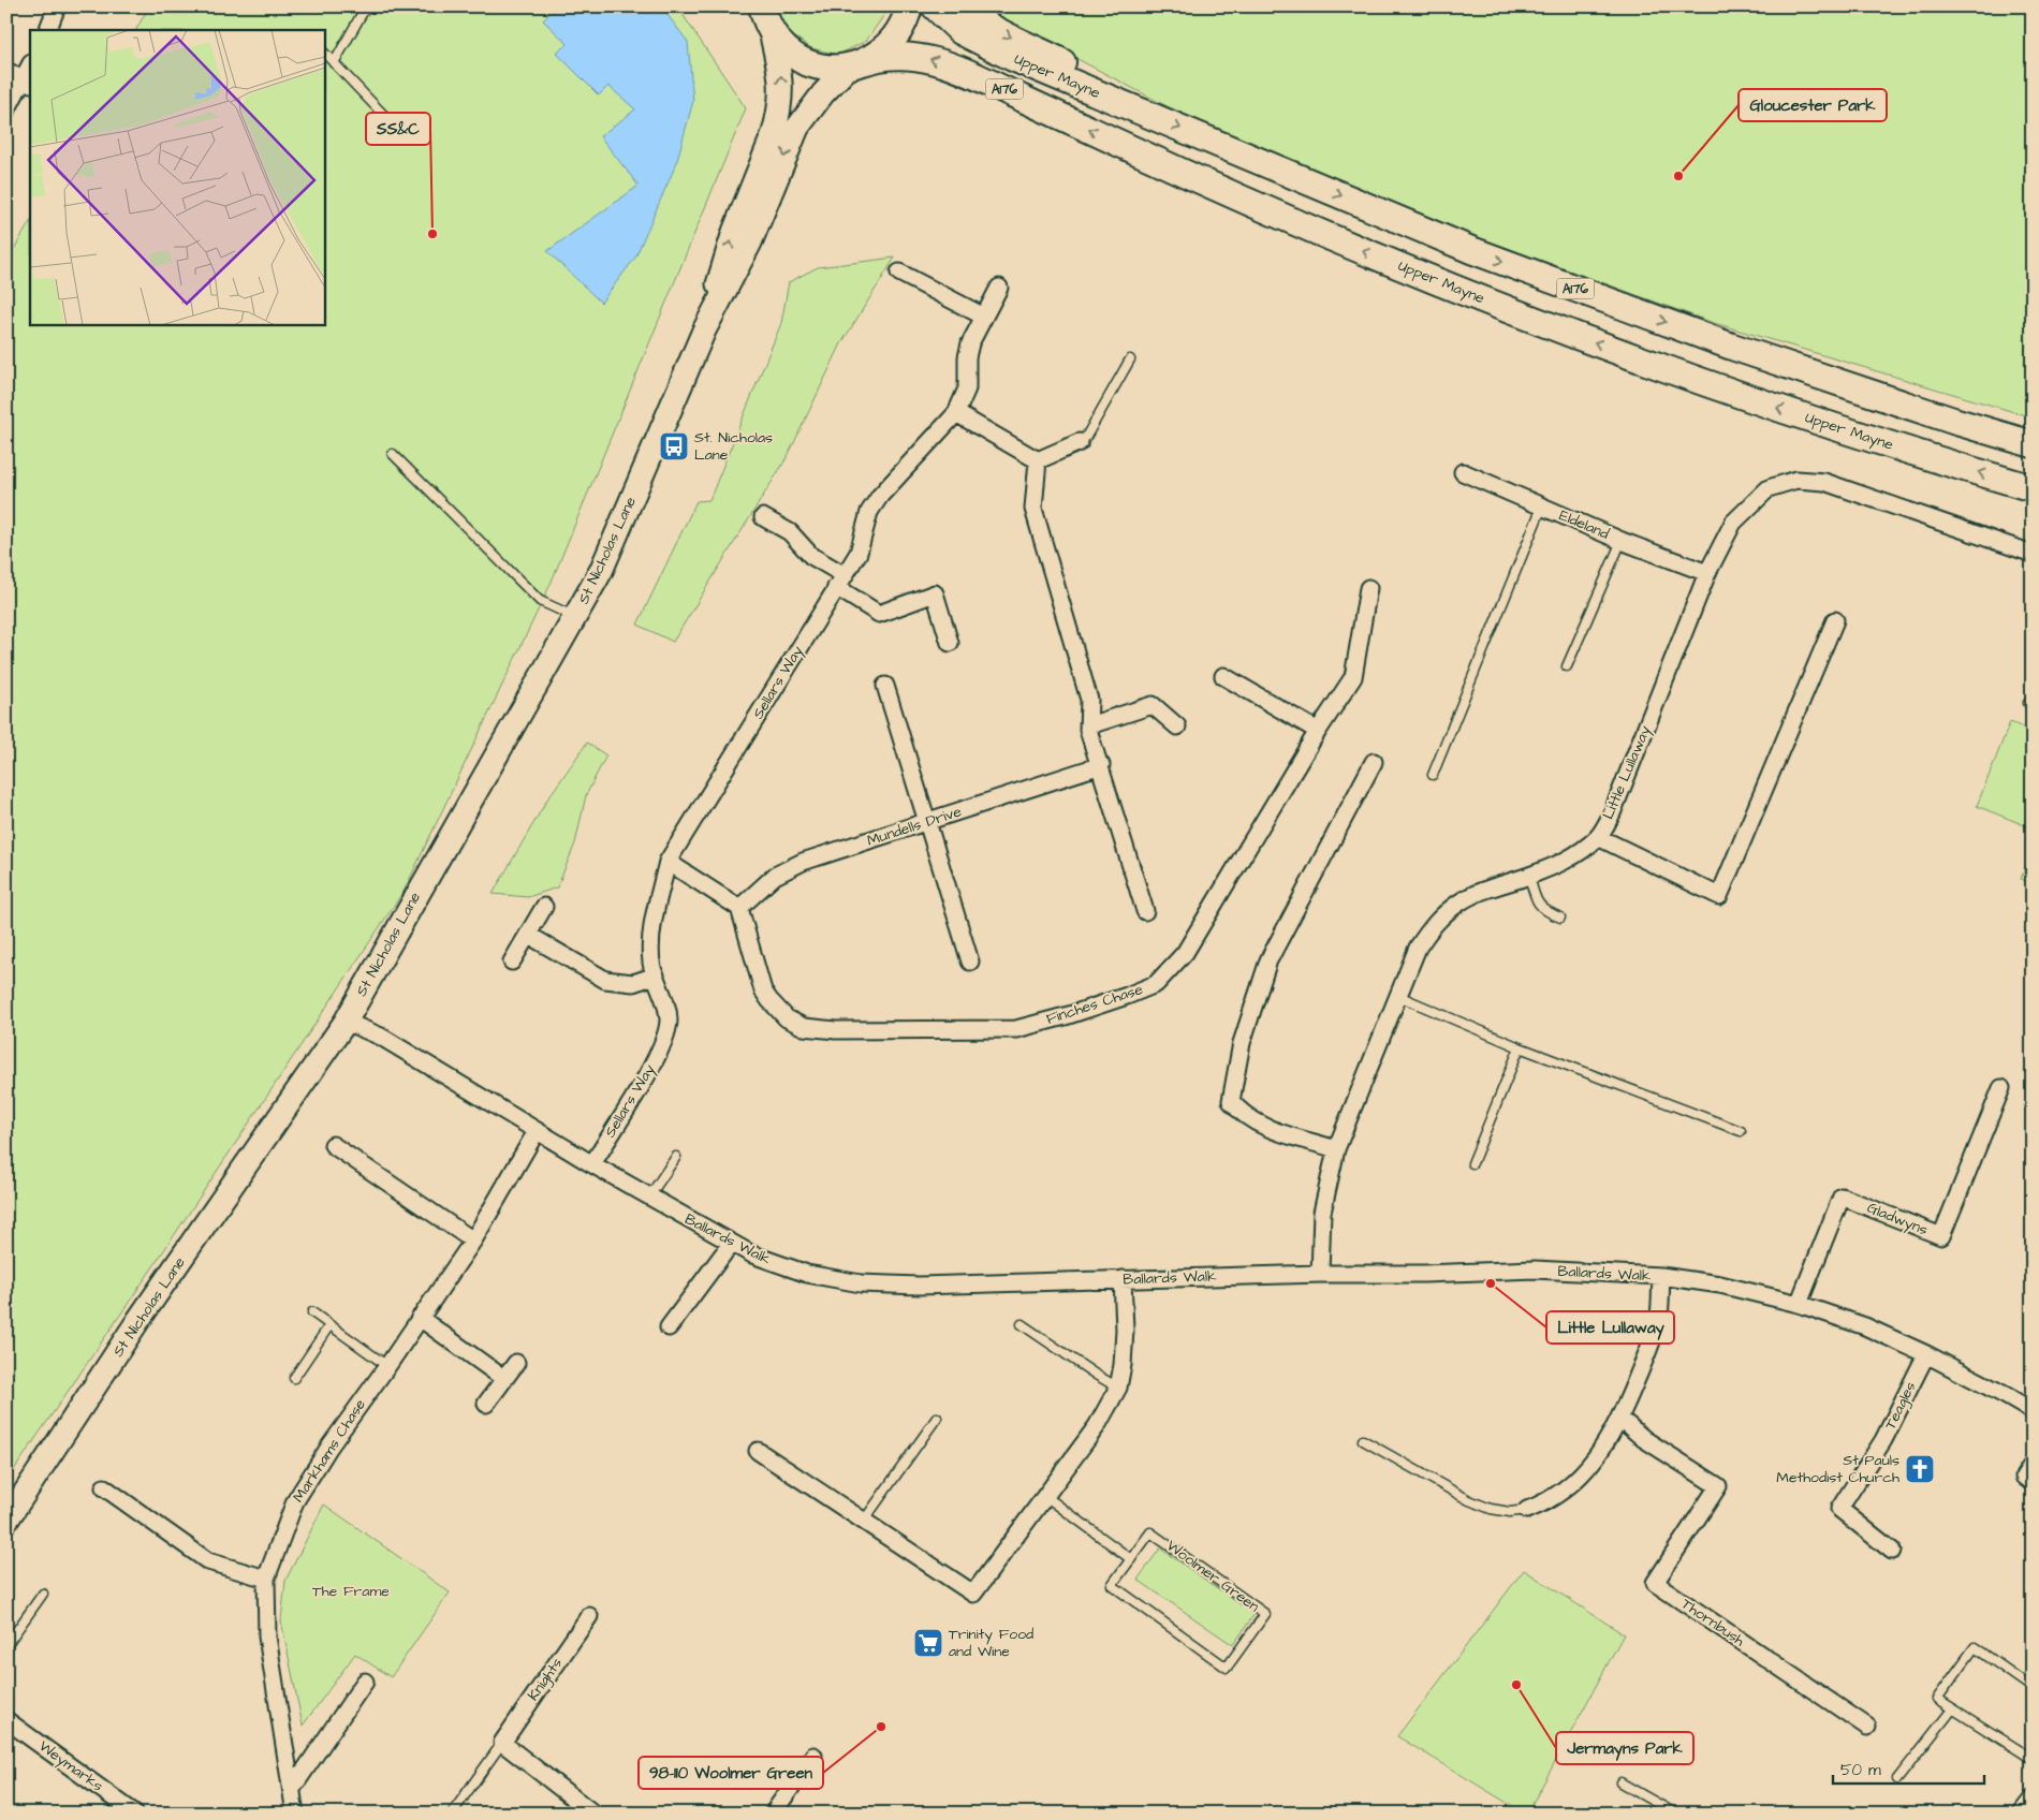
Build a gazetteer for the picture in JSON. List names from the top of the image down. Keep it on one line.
{"streets":{"main road":["Upper Mayne","A176","St Nicholas Lane"],"street":["Eldeland","Sellars Way","Little Lullaway","Mundells Drive","Finches Chase","Gladwyns","Ballards Walk","Teagles","Markhams Chase","Thornbush","Knights","Weymarks"],"lane":["Woolmer Green"]},"crossings":[["Upper Mayne","A176"],["Upper Mayne","St Nicholas Lane"],["A176","St Nicholas Lane"],["Eldeland","Little Lullaway"],["St Nicholas Lane","Ballards Walk"],["Sellars Way","Ballards Walk"],["Little Lullaway","Ballards Walk"],["Mundells Drive","Finches Chase"],["Gladwyns","Ballards Walk"],["Ballards Walk","Teagles"],["Ballards Walk","Markhams Chase"]],"parks":["The Frame"],"places":{"other":["Gloucester Park","SS&C","Little Lullaway","Jermayns Park","98-110 Woolmer Green"],"bus stop":["St. Nicholas Lane"],"church":["St Pauls Methodist Church"],"supermarket":["Trinity Food and Wine"]},"scale_bar":"50 m"}
